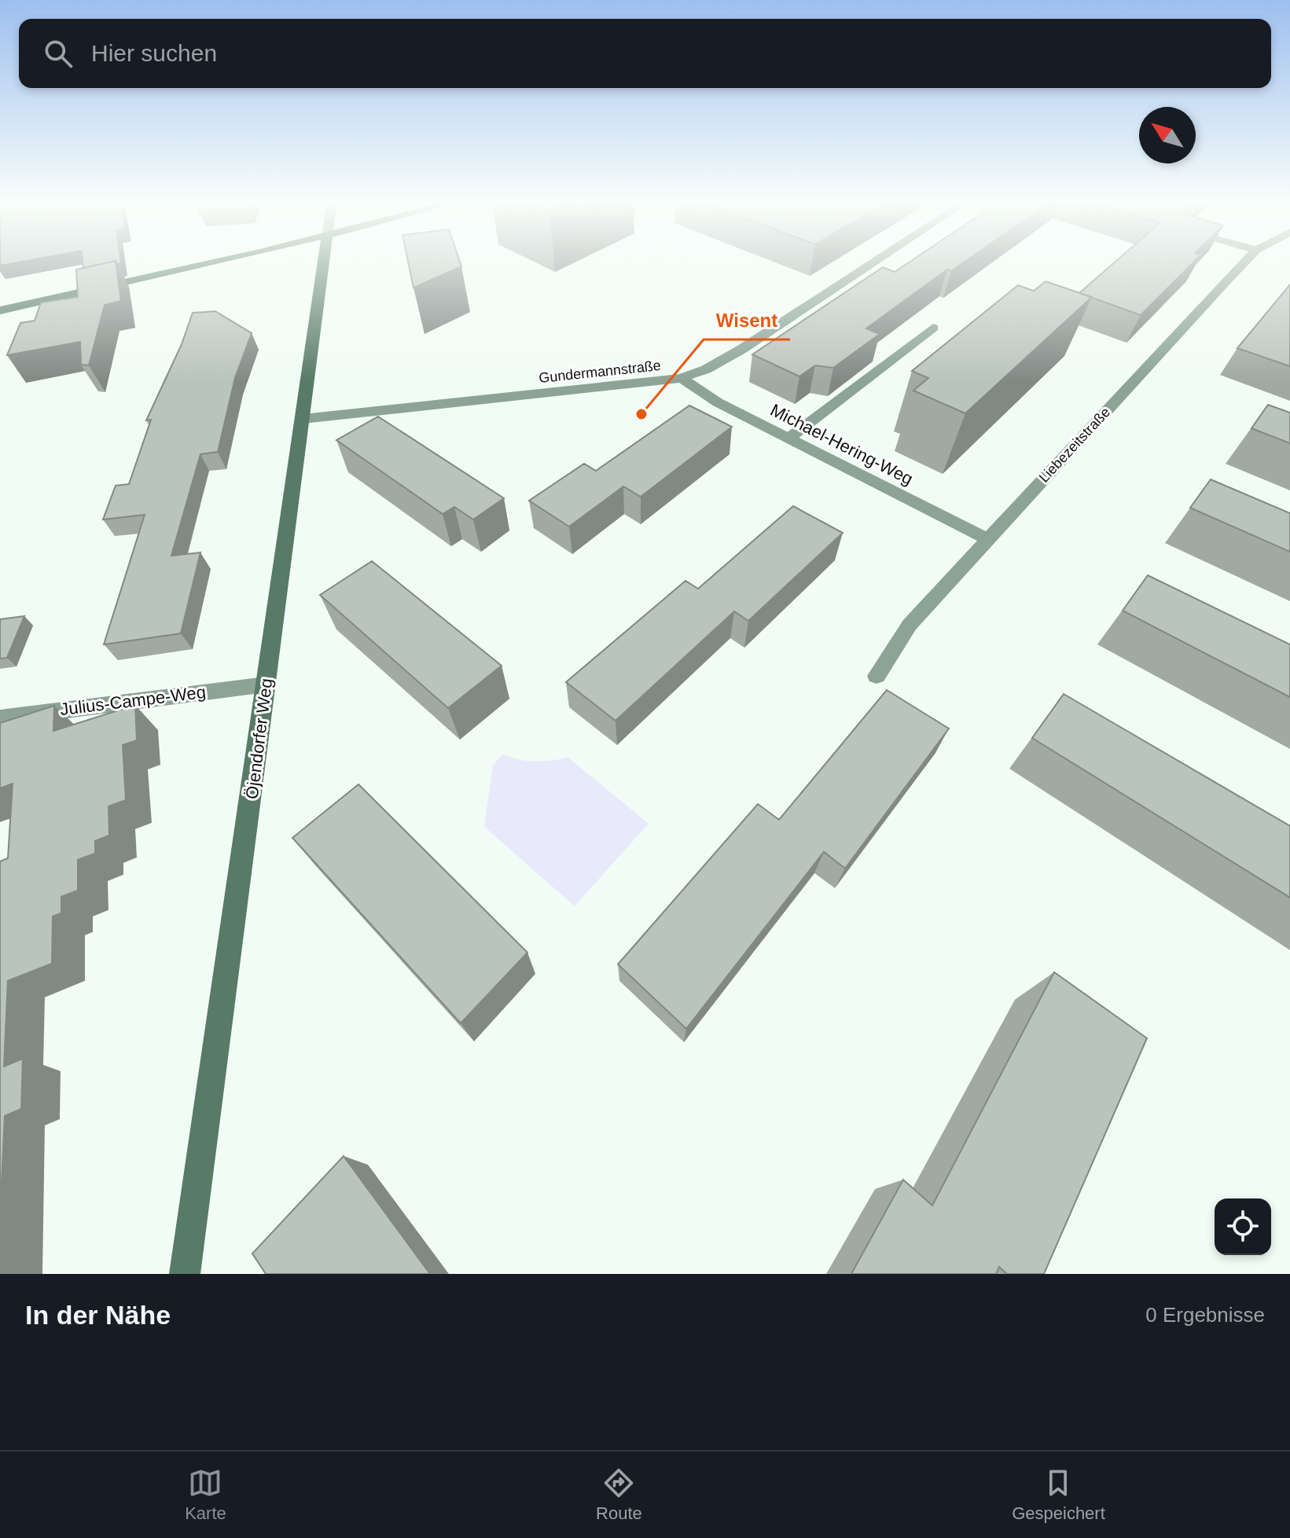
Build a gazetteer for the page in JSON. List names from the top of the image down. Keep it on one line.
{"streets":{"street":["Gundermannstraße","Michael-Hering-Weg","Liebezeitstraße","Julius-Campe-Weg","Öjendorfer Weg"]},"crossings":[["Gundermannstraße","Michael-Hering-Weg"],["Gundermannstraße","Öjendorfer Weg"],["Michael-Hering-Weg","Liebezeitstraße"],["Julius-Campe-Weg","Öjendorfer Weg"]],"places":["Wisent"],"north":"top left","page":{"search":"Hier suchen","heading":["In der Nähe","0 Ergebnisse"],"nav":["Karte","Route","Gespeichert"]}}
